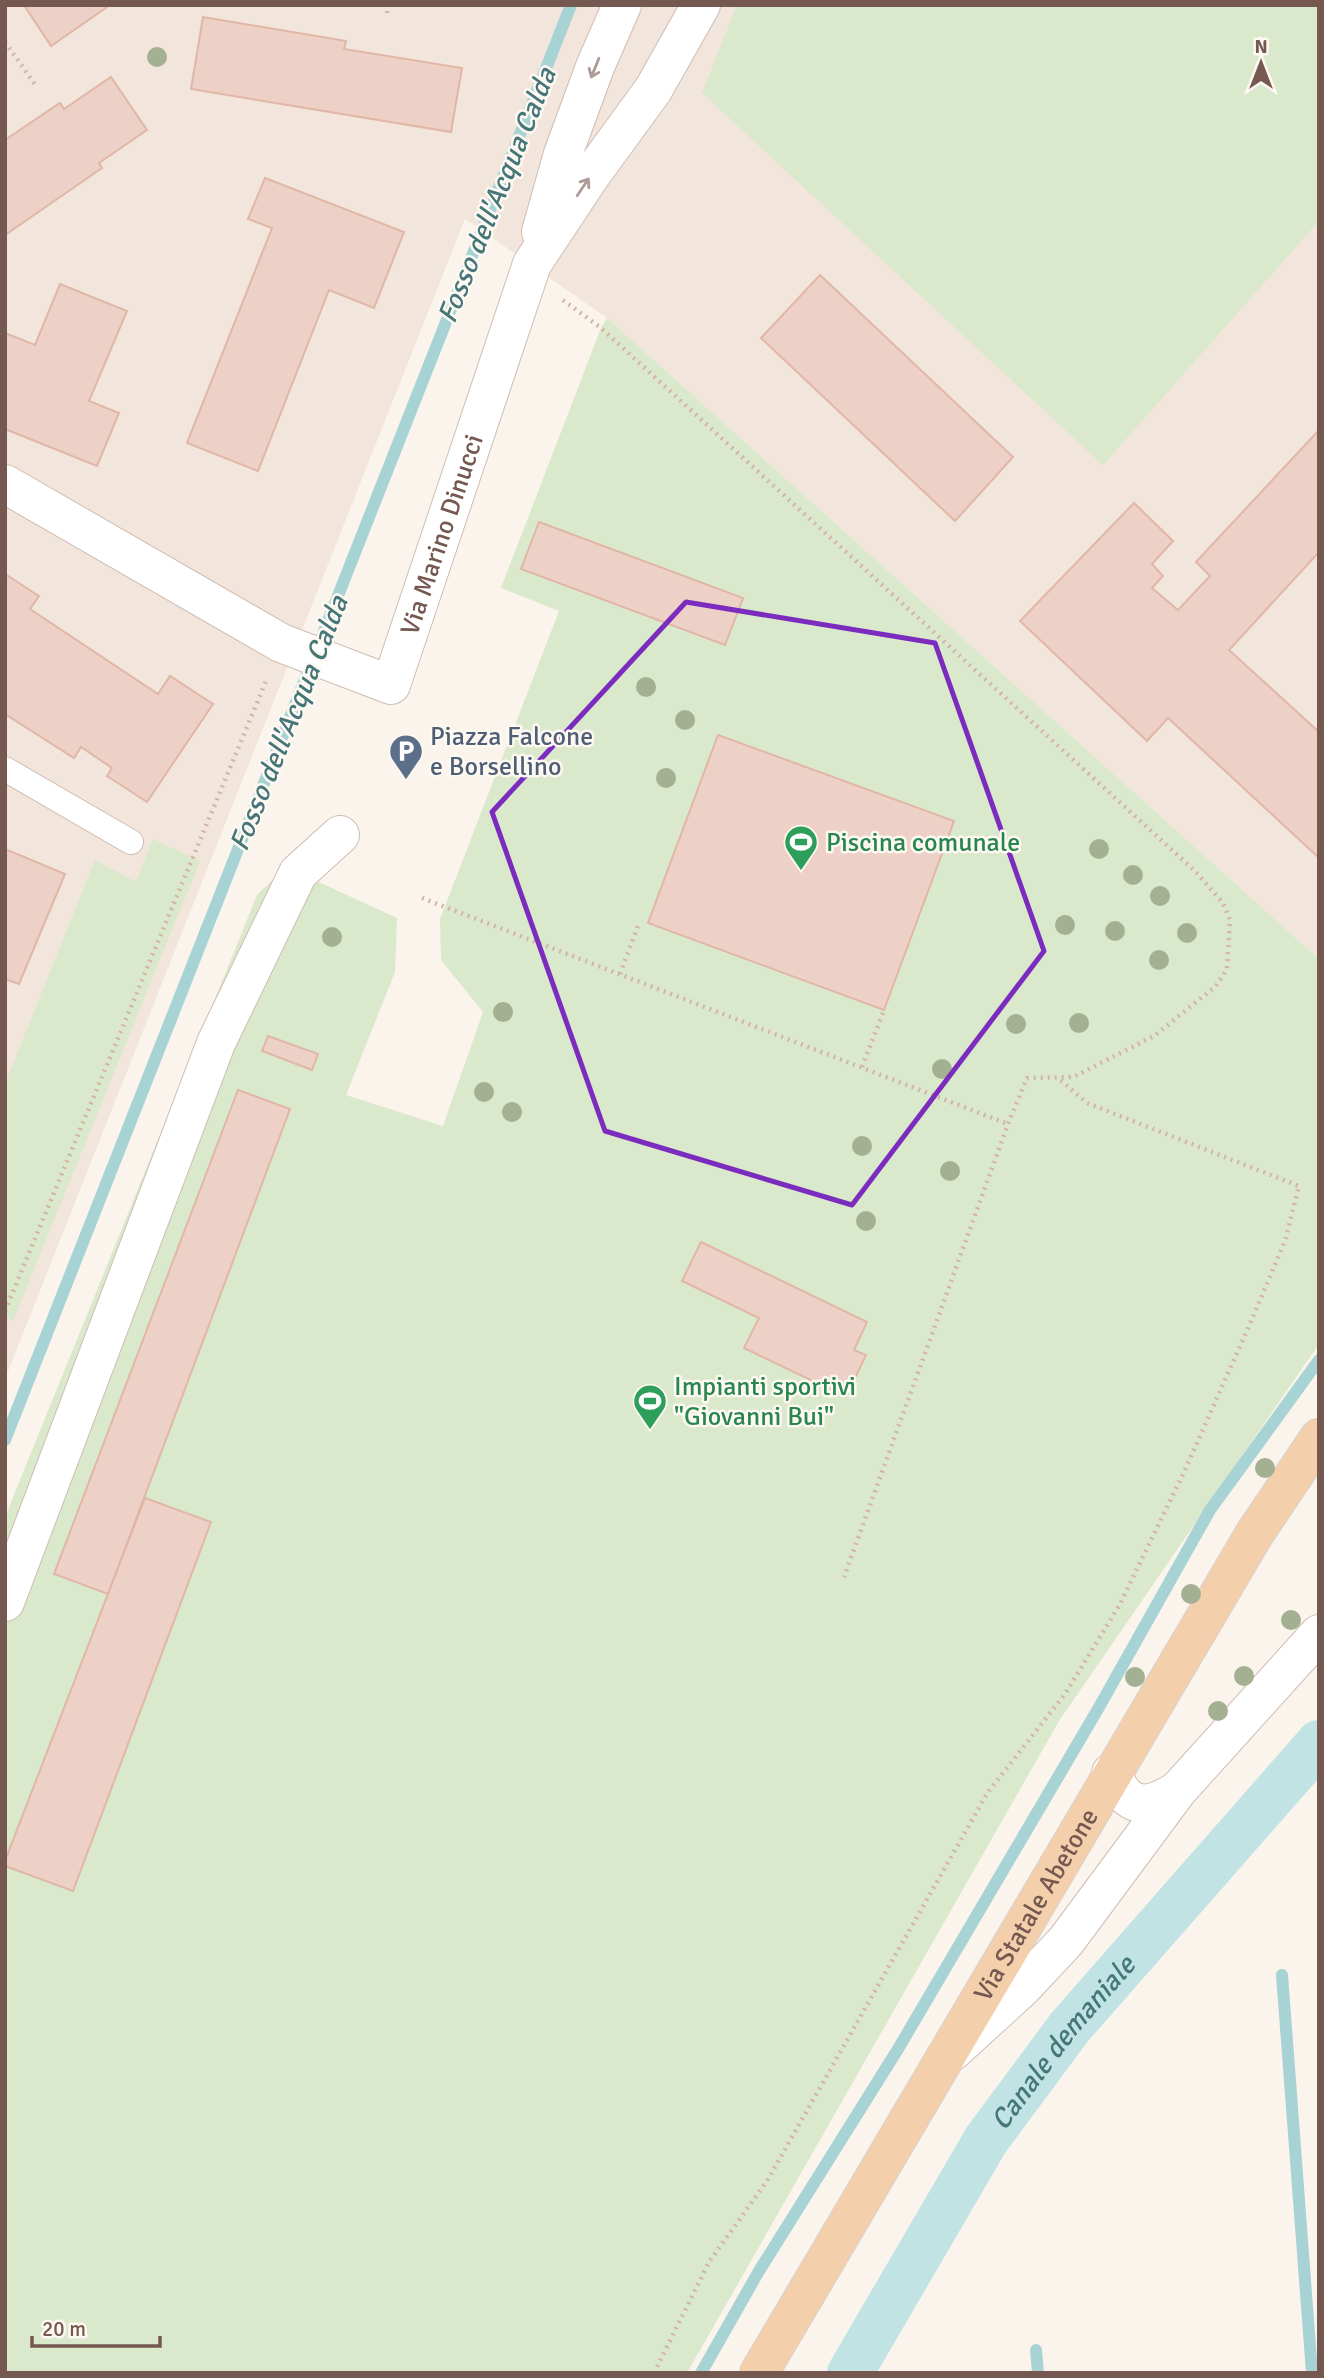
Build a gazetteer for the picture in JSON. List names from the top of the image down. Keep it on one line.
{"streets":{"main road":["Via Statale Abetone"],"street":["Via Marino Dinucci"]},"water":["Fosso dell'Acqua Calda","Canale demaniale"],"places":{"parking":["Piazza Falcone e Borsellino"],"sports":["Piscina comunale","Impianti sportivi \"Giovanni Bui\""]},"scale_bar":"20 m","north":"top"}
